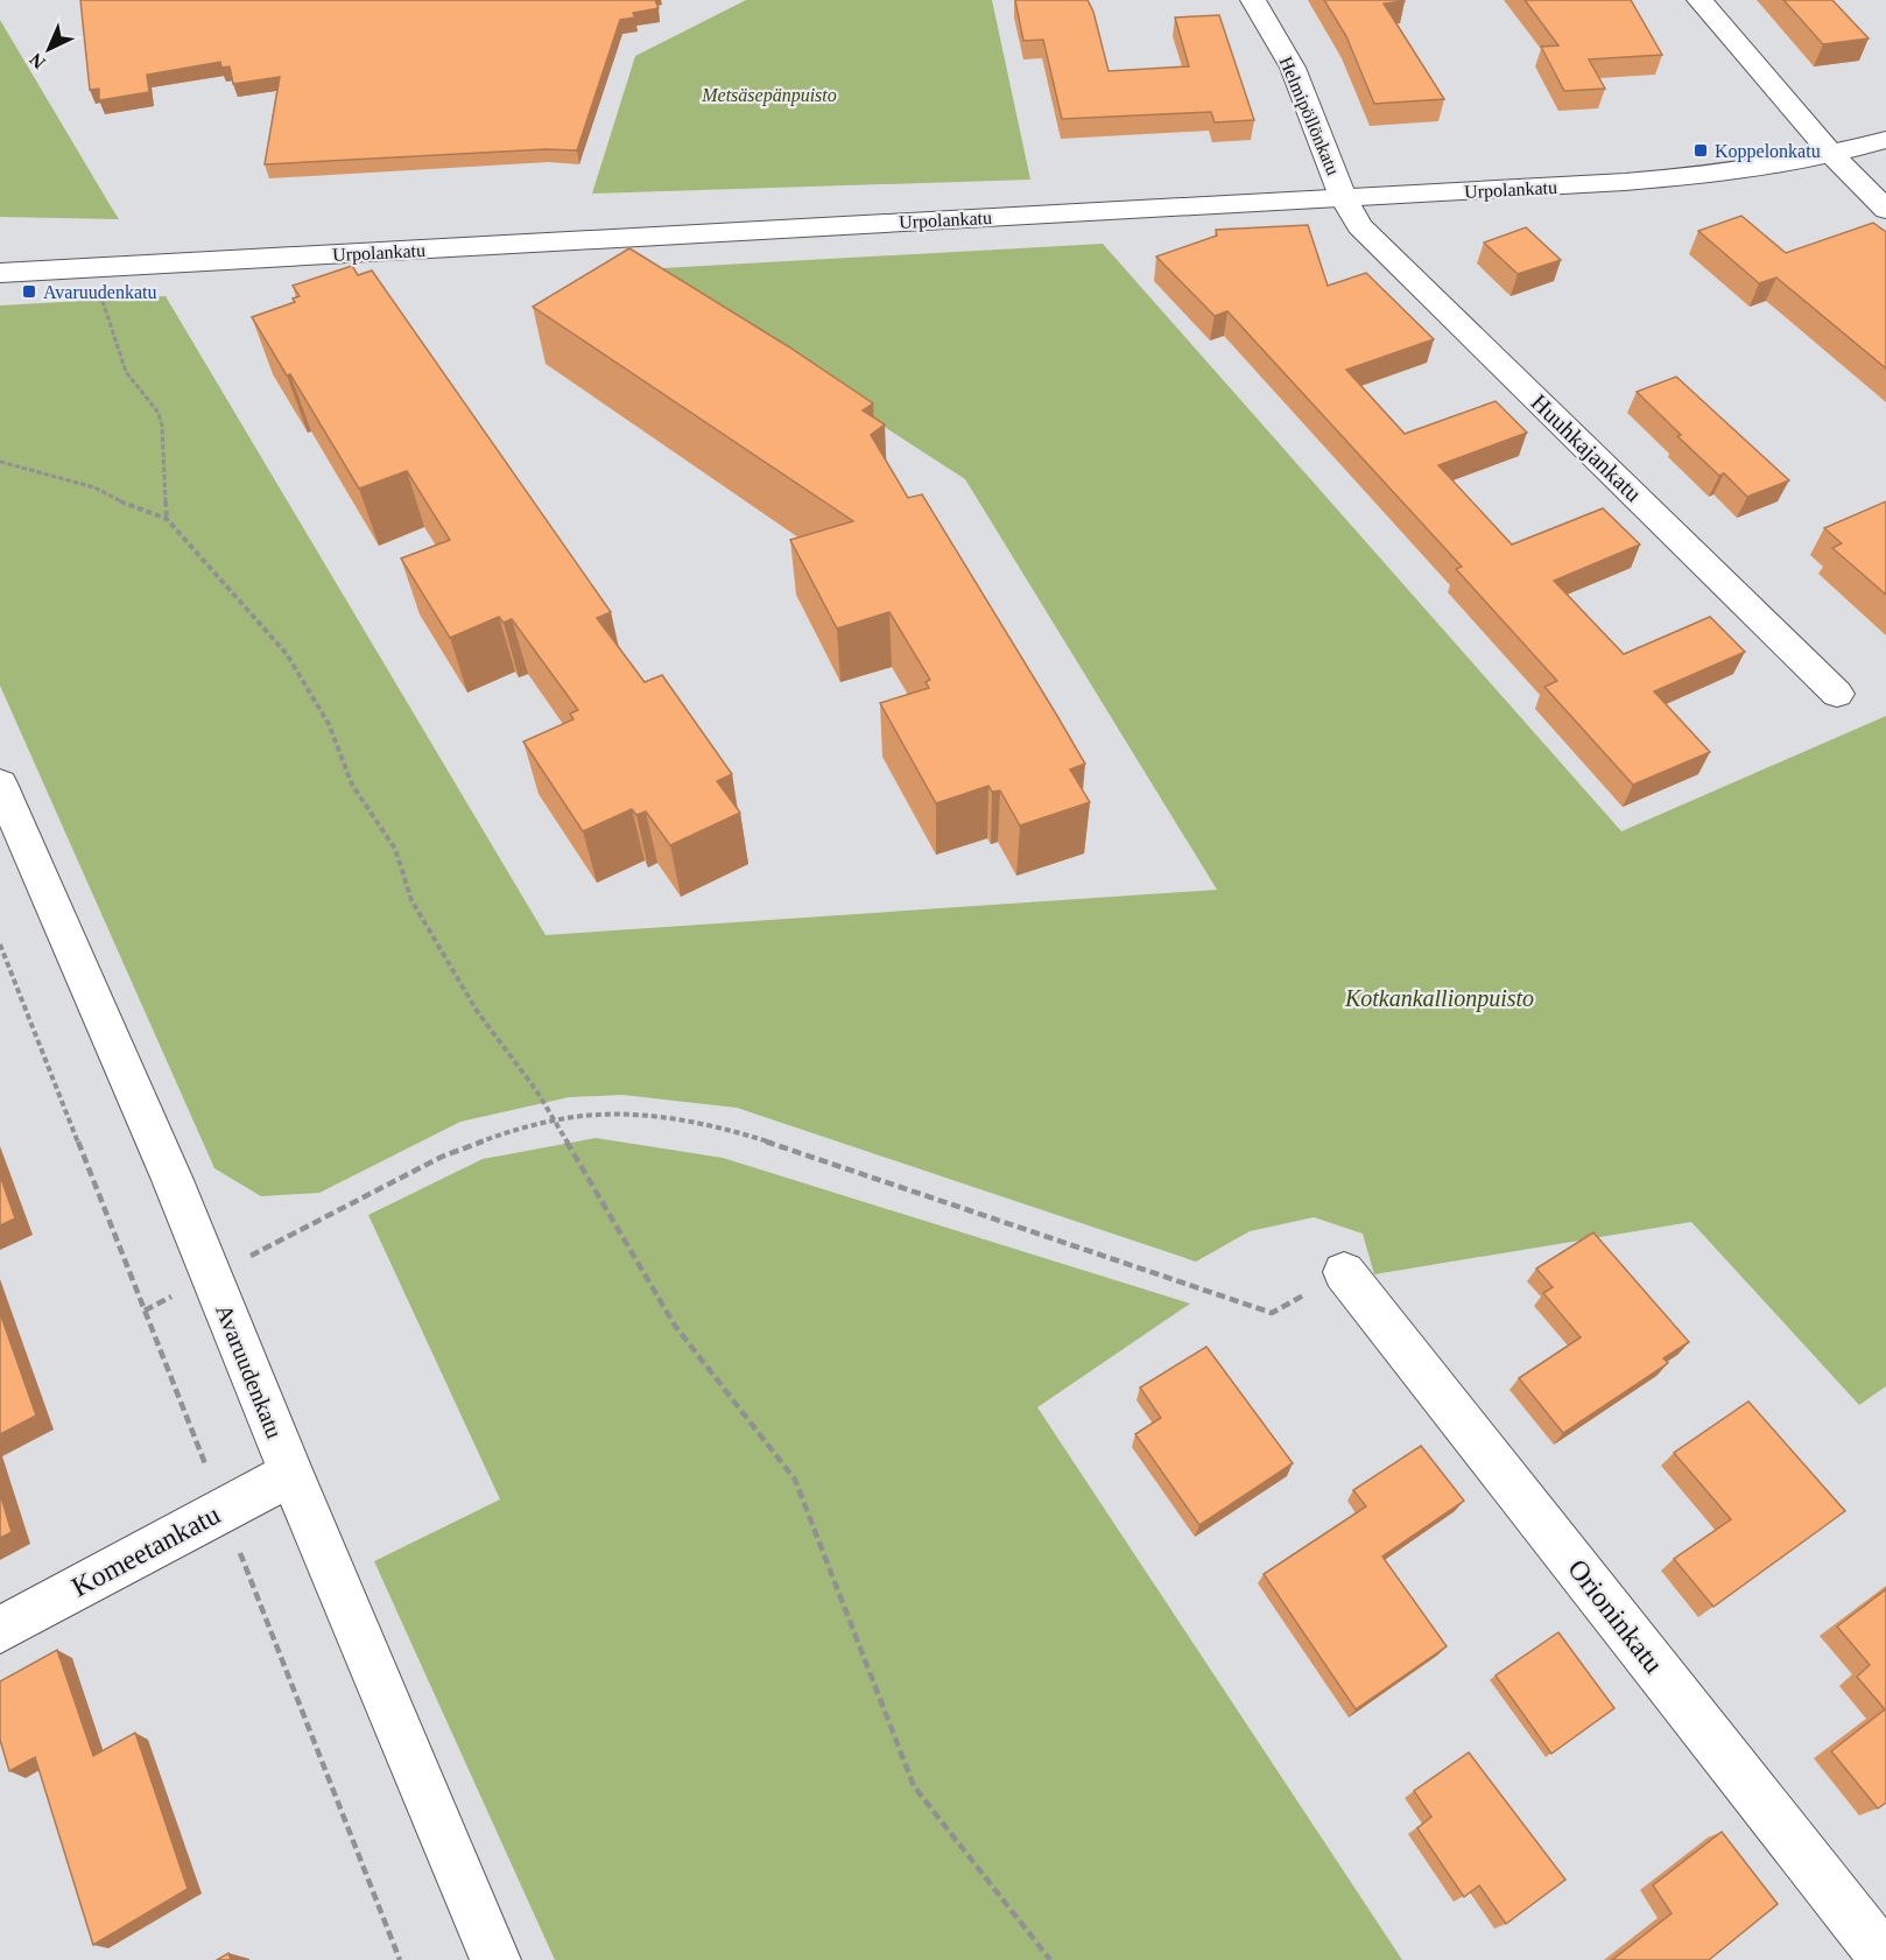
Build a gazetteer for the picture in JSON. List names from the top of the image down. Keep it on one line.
{"streets":{"street":["Helmipöllönkatu","Urpolankatu","Huuhkajankatu","Avaruudenkatu","Komeetankatu","Orioninkatu"]},"crossings":[["Helmipöllönkatu","Urpolankatu"],["Helmipöllönkatu","Huuhkajankatu"],["Urpolankatu","Huuhkajankatu"],["Avaruudenkatu","Komeetankatu"]],"parks":["Metsäsepänpuisto","Kotkankallionpuisto"],"places":{"transit":["Koppelonkatu","Avaruudenkatu"]},"north":"bottom left"}
